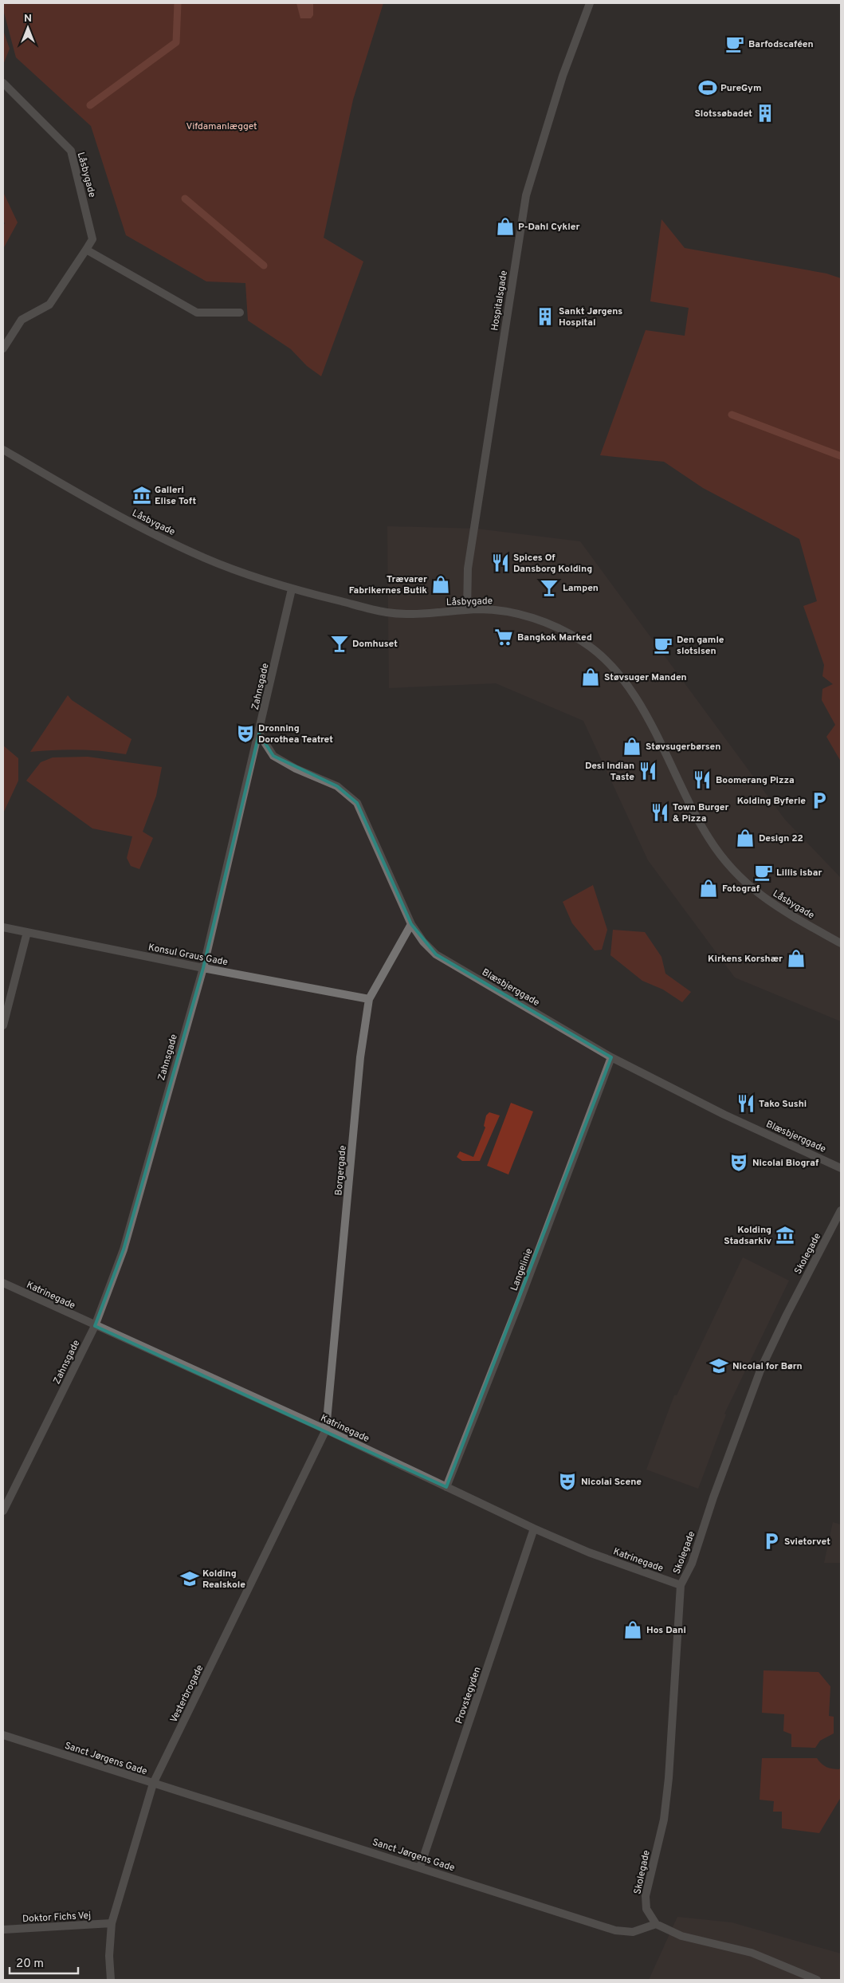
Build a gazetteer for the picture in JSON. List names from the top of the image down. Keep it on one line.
{"streets":{"street":["Låsbygade","Hospitalsgade","Zahnsgade","Konsul Graus Gade","Blæsbjerggade","Borgergade","Skolegade","Langelinie","Katrinegade","Vesterbrogade","Provstegyden","Sanct Jørgens Gade","Doktor Fichs Vej"]},"crossings":[["Låsbygade","Hospitalsgade"],["Låsbygade","Zahnsgade"],["Zahnsgade","Konsul Graus Gade"],["Zahnsgade","Blæsbjerggade"],["Zahnsgade","Katrinegade"],["Konsul Graus Gade","Borgergade"],["Blæsbjerggade","Borgergade"],["Blæsbjerggade","Langelinie"],["Borgergade","Katrinegade"],["Borgergade","Vesterbrogade"],["Skolegade","Katrinegade"],["Skolegade","Sanct Jørgens Gade"],["Langelinie","Katrinegade"],["Katrinegade","Vesterbrogade"],["Katrinegade","Provstegyden"],["Vesterbrogade","Sanct Jørgens Gade"],["Vesterbrogade","Doktor Fichs Vej"],["Provstegyden","Sanct Jørgens Gade"]],"parks":["Vifdamanlægget"],"places":{"cafe":["Barfodscaféen","Den gamle slotsisen","Lillis isbar"],"sports":["PureGym"],"building":["Slotssøbadet","Sankt Jørgens Hospital"],"shop":["P-Dahl Cykler","Trævarer Fabrikernes Butik","Støvsuger Manden","Støvsugerbørsen","Design 22","Fotograf","Kirkens Korshær","Hos Dani"],"museum":["Galleri Elise Toft","Kolding Stadsarkiv"],"restaurant":["Spices Of Dansborg Kolding","Desi Indian Taste","Boomerang Pizza","Town Burger & Pizza","Tako Sushi"],"bar":["Lampen","Domhuset"],"supermarket":["Bangkok Marked"],"theatre":["Dronning Dorothea Teatret","Nicolai Biograf","Nicolai Scene"],"parking":["Kolding Byferie","Svietorvet"],"school or university":["Nicolai for Børn","Kolding Realskole"]},"scale_bar":"20 m","north":"top"}
